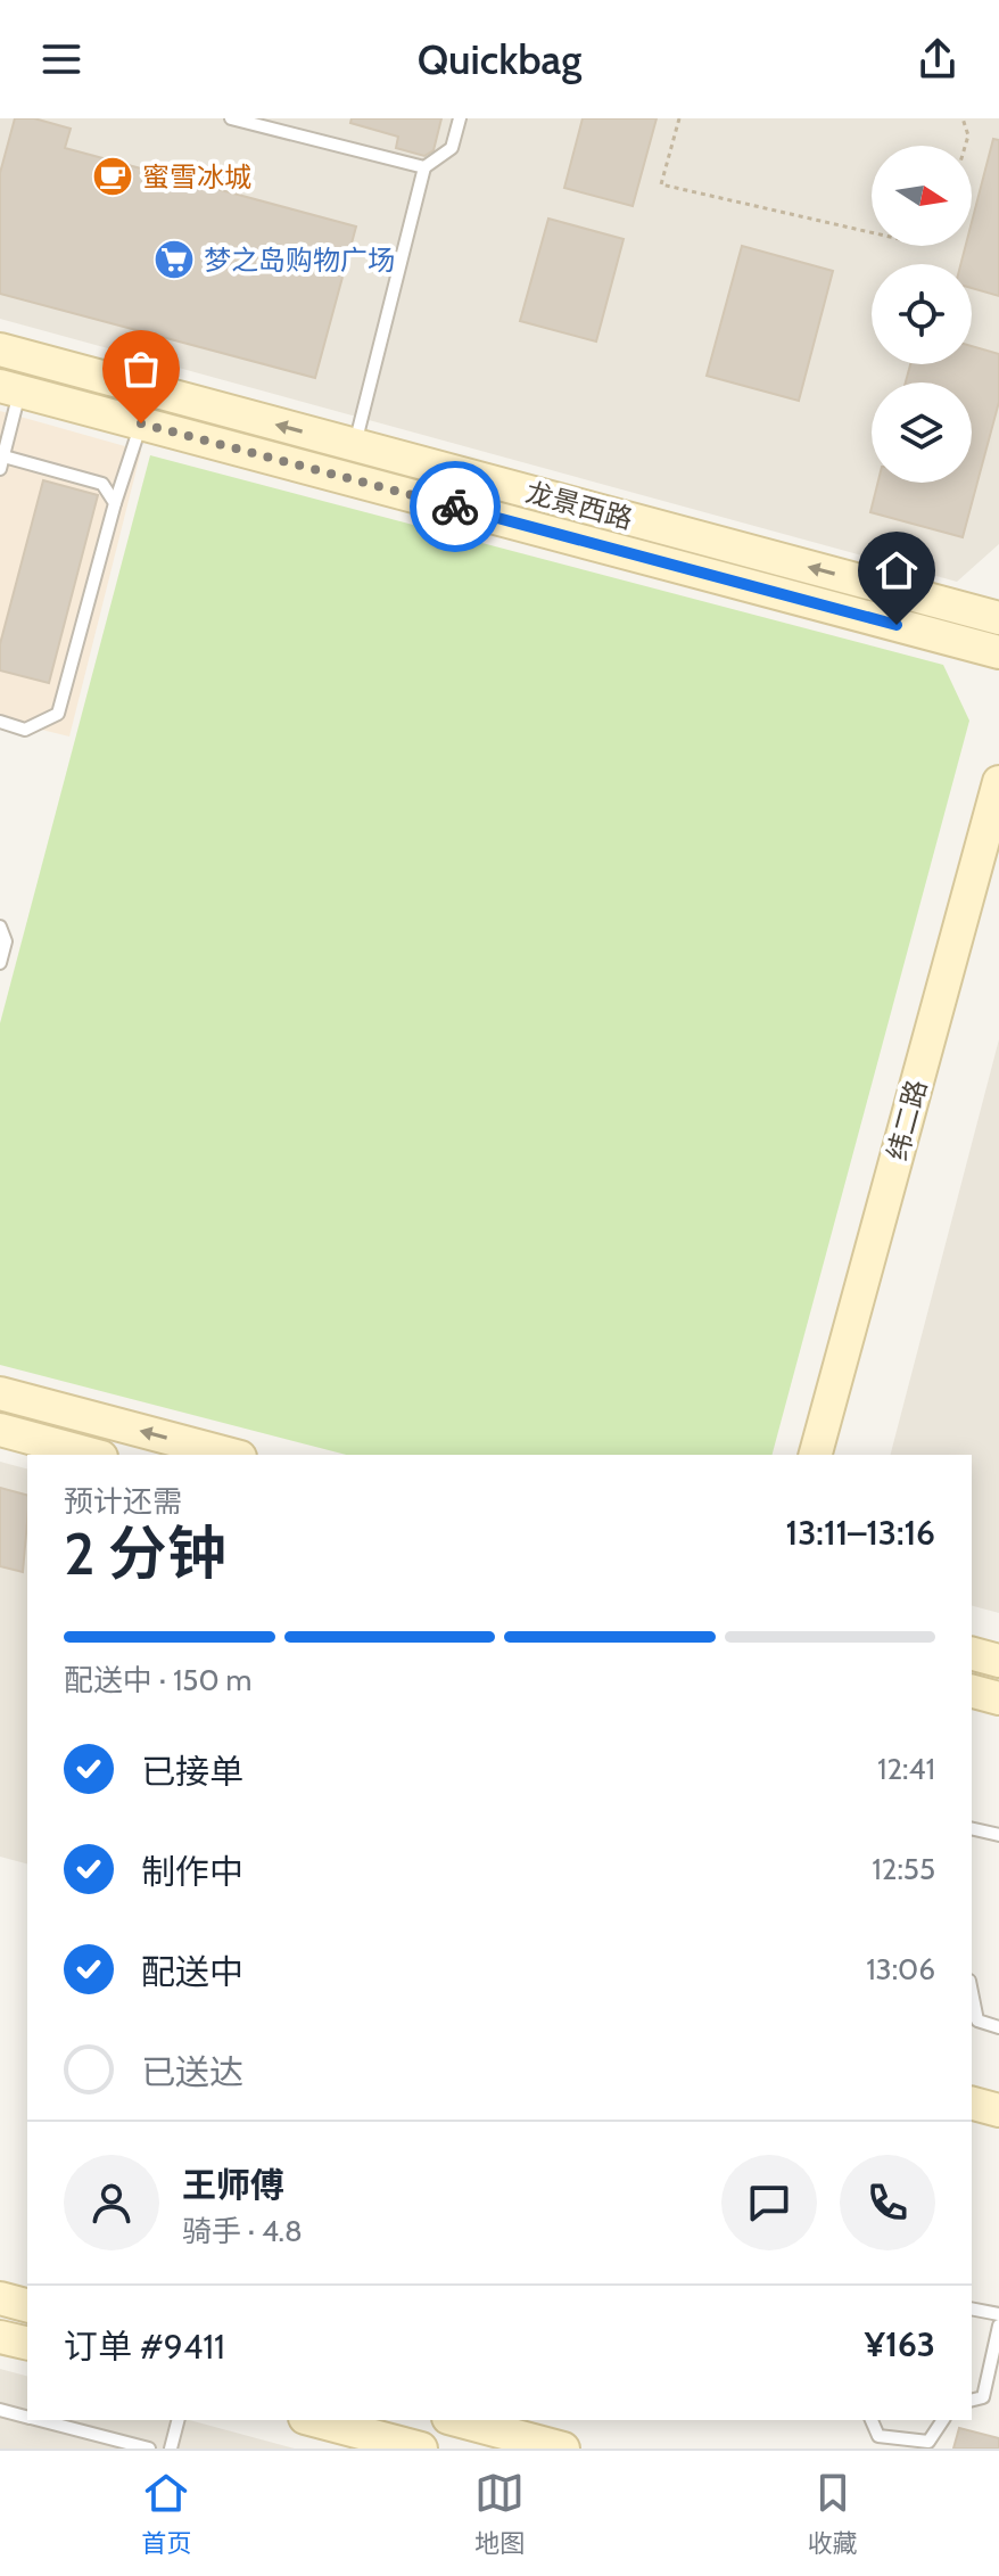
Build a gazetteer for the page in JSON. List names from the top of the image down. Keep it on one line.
{"streets":{"main road":["龙景西路","纬二路"]},"places":{"cafe":["蜜雪冰城"],"supermarket":["梦之岛购物广场"]},"north":"right","page":{"header":"Quickbag","heading":["2 分钟","预计还需","13:11–13:16"],"panel":["王师傅","骑手 · 4.8","订单 #9411","¥163"],"bar":"配送中 · 150 m","list":[["已接单","12:41"],["制作中","12:55"],["配送中","13:06"],"已送达"],"tabs":["首页","地图","收藏"]}}
